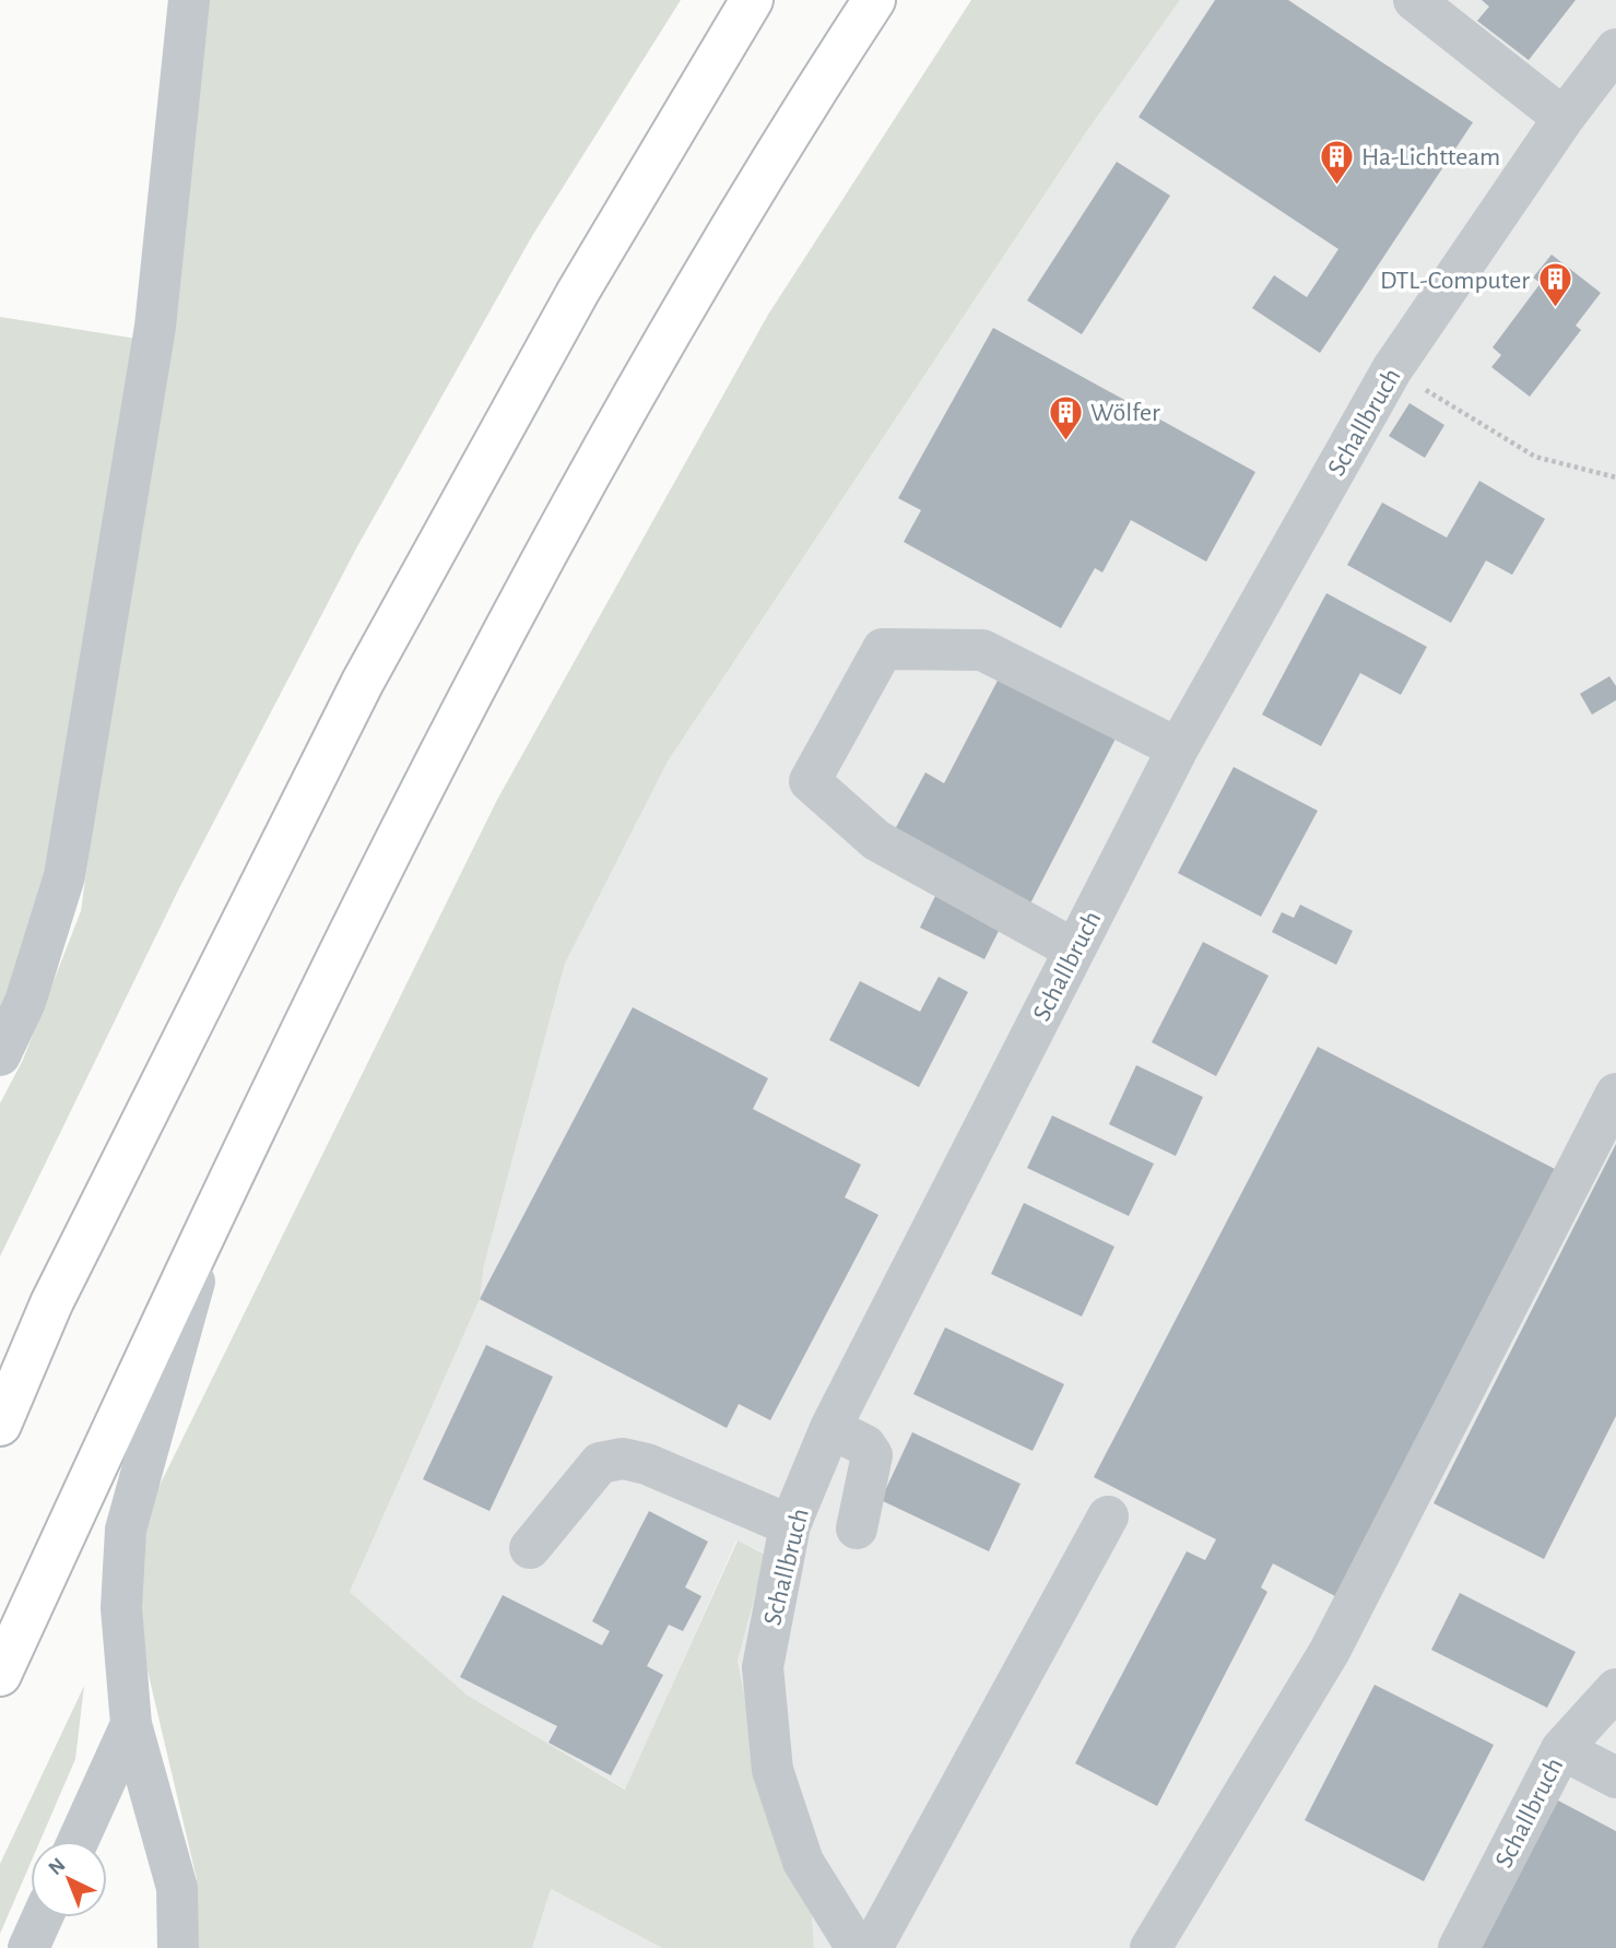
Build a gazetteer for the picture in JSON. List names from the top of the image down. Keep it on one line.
{"streets":{"street":["Schallbruch"]},"places":{"building":["Ha-Lichtteam","DTL-Computer","Wölfer"]},"north":"top left"}
